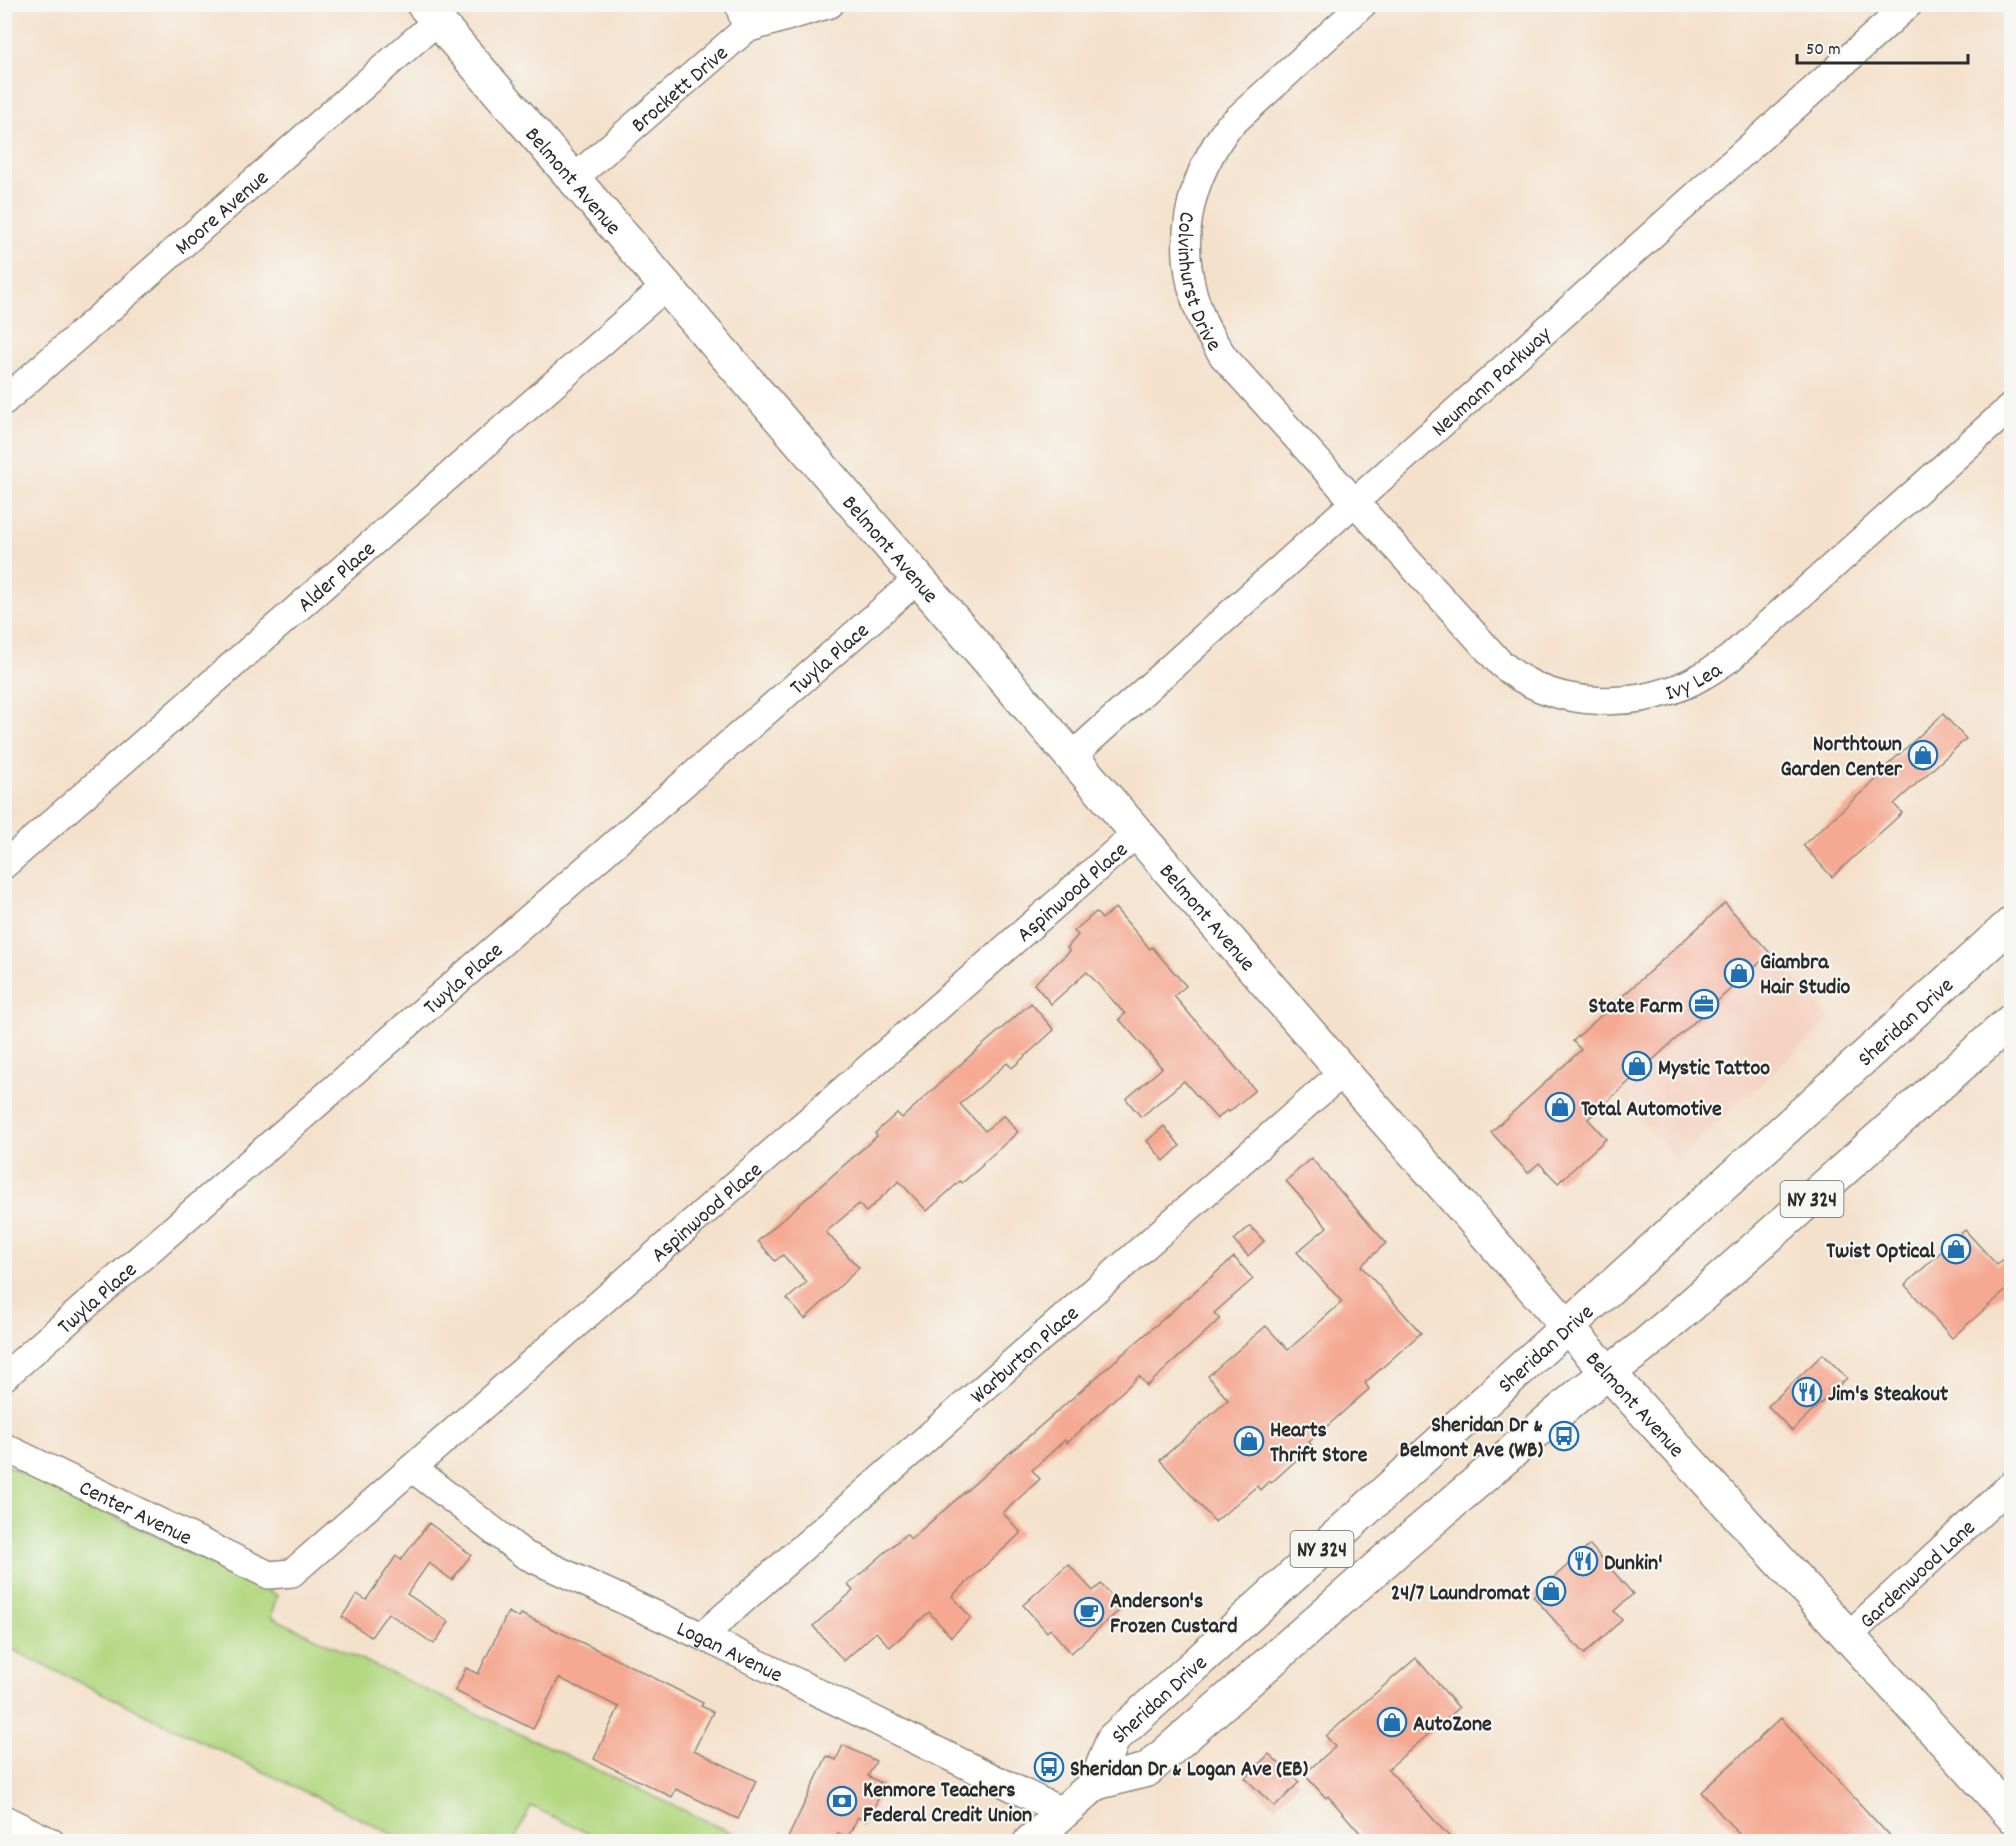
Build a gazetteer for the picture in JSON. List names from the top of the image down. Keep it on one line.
{"streets":{"main road":["Belmont Avenue","Sheridan Drive","NY 324"],"street":["Brockett Drive","Moore Avenue","Colvinhurst Drive","Neumann Parkway","Alder Place","Twyla Place","Ivy Lea","Aspinwood Place","Warburton Place","Center Avenue","Gardenwood Lane","Logan Avenue"]},"crossings":[["Brockett Drive","Belmont Avenue"],["Belmont Avenue","Moore Avenue"],["Belmont Avenue","Neumann Parkway"],["Belmont Avenue","Alder Place"],["Belmont Avenue","Twyla Place"],["Belmont Avenue","Aspinwood Place"],["Belmont Avenue","Sheridan Drive"],["Belmont Avenue","Warburton Place"],["Belmont Avenue","Gardenwood Lane"],["Colvinhurst Drive","Neumann Parkway"],["Colvinhurst Drive","Ivy Lea"],["Neumann Parkway","Ivy Lea"],["Aspinwood Place","Center Avenue"],["Aspinwood Place","Logan Avenue"],["Sheridan Drive","Logan Avenue"],["Warburton Place","Logan Avenue"]],"places":{"shop":["Northtown Garden Center","Giambra Hair Studio","Mystic Tattoo","Total Automotive","Twist Optical","Hearts Thrift Store","24/7 Laundromat","AutoZone"],"office":["State Farm"],"restaurant":["Jim's Steakout","Dunkin'"],"bus stop":["Sheridan Dr & Belmont Ave (WB)","Sheridan Dr & Logan Ave (EB)"],"cafe":["Anderson's Frozen Custard"],"bank":["Kenmore Teachers Federal Credit Union"]},"scale_bar":"50 m"}
